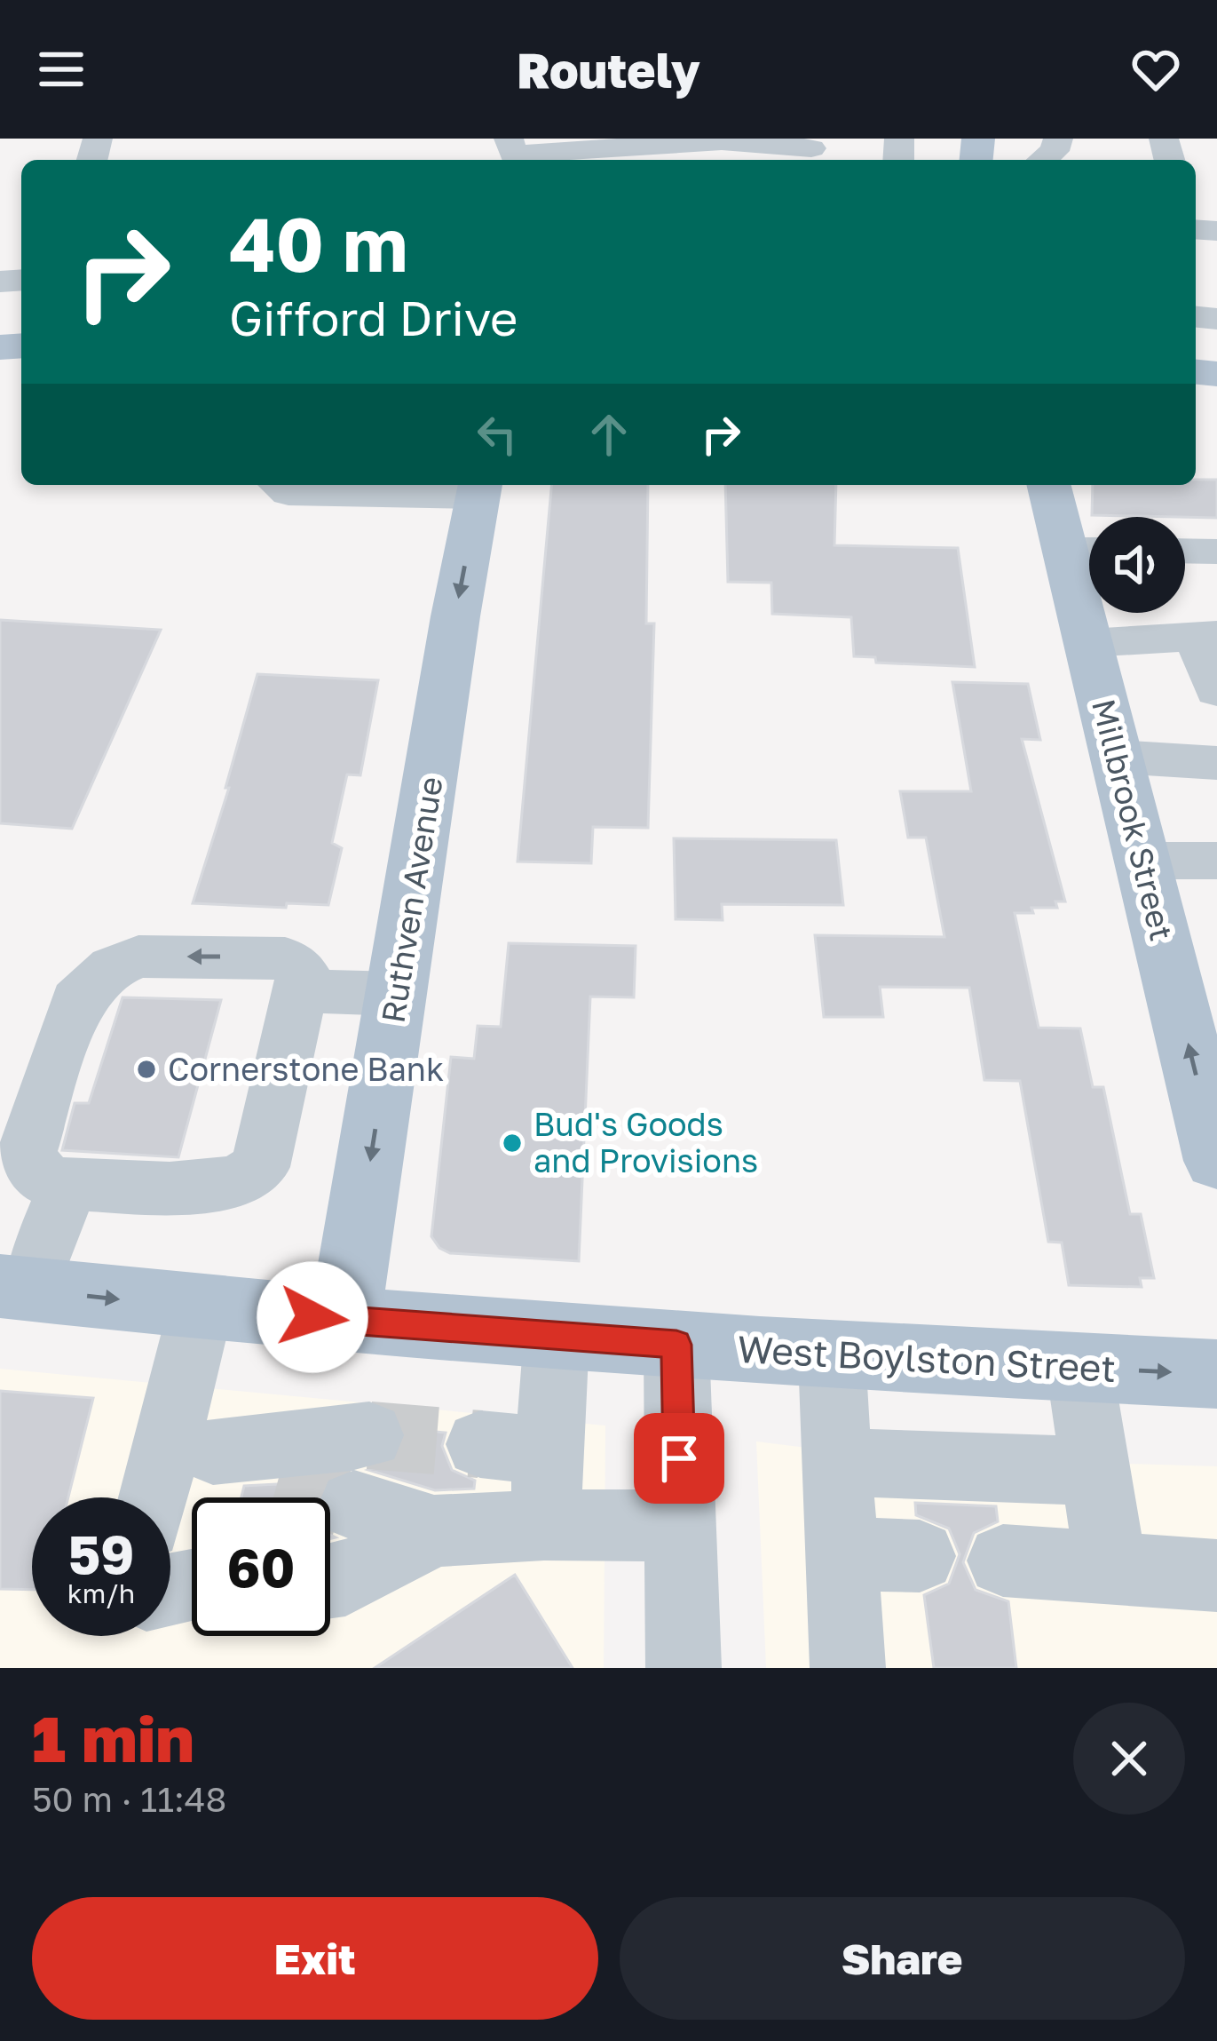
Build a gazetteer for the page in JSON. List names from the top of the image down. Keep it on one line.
{"streets":{"main road":["Millbrook Street","Ruthven Avenue","West Boylston Street"]},"crossings":[["Ruthven Avenue","West Boylston Street"]],"one_way":["Millbrook Street","Ruthven Avenue"],"places":["Cornerstone Bank","Bud's Goods and Provisions"],"page":{"header":"Routely","turn":["40 m","Gifford Drive"],"speed":"59 km/h","limit":"60","heading":["1 min","50 m · 11:48"],"buttons":["Exit","Share"]}}
